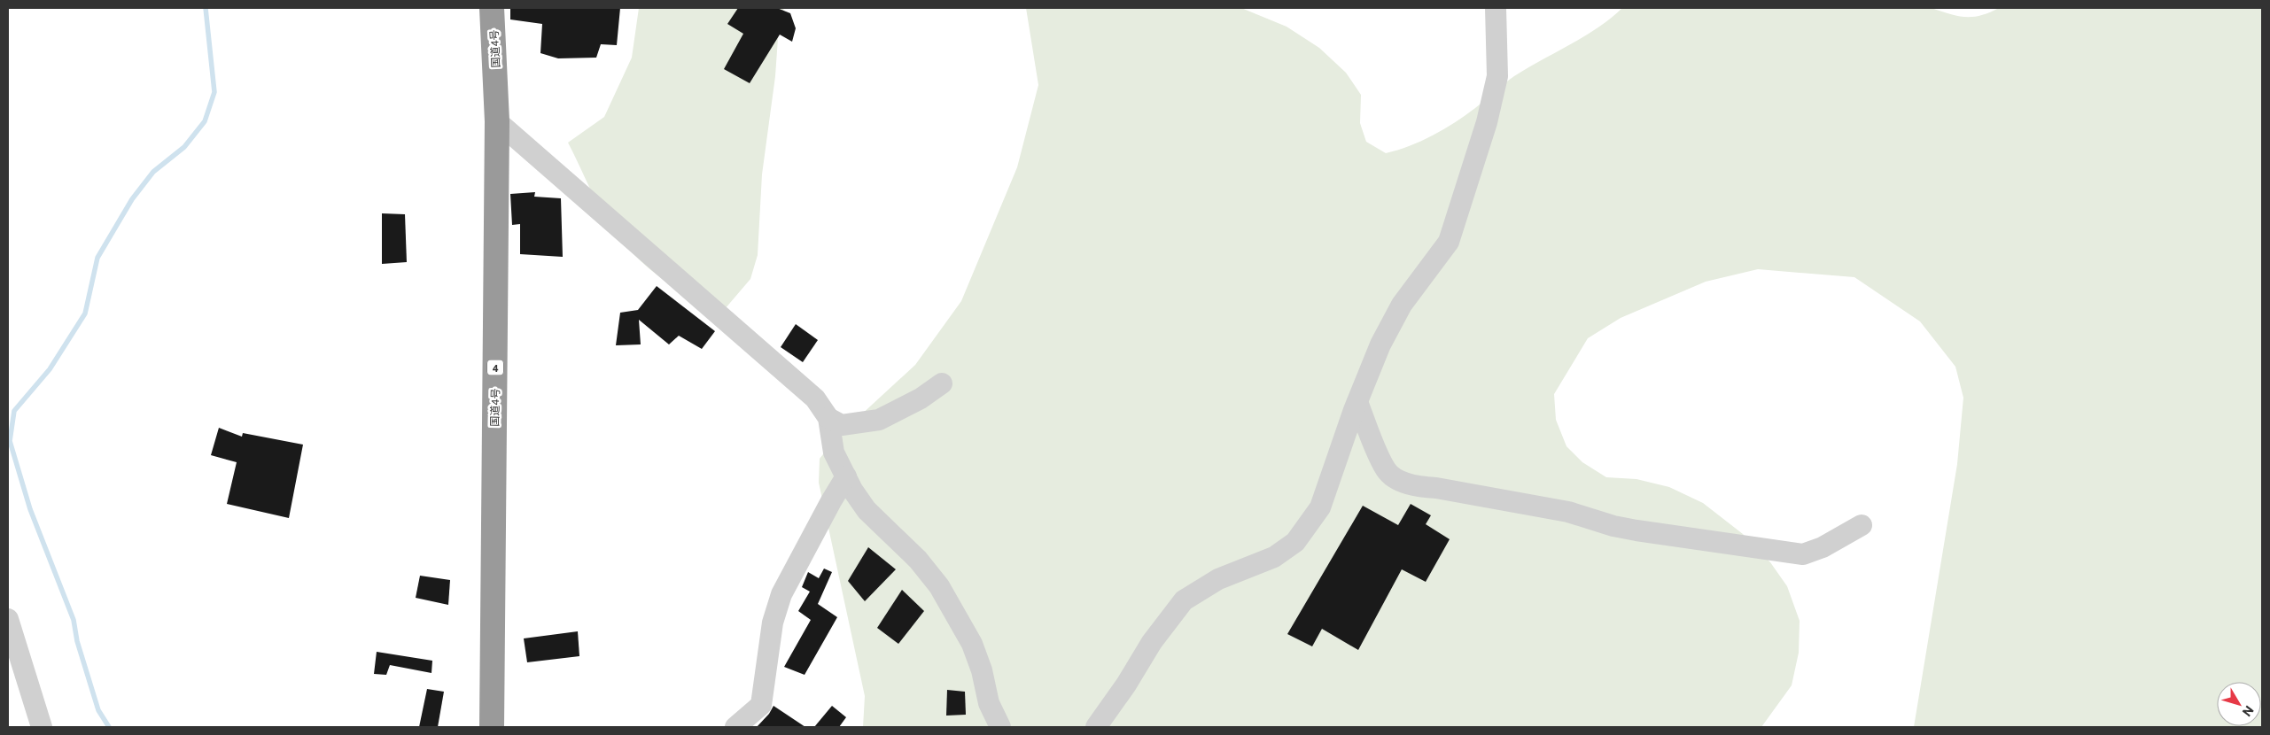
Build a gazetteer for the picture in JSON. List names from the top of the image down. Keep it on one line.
{"streets":{"highway":["国道4号","4"]},"north":"bottom right"}
